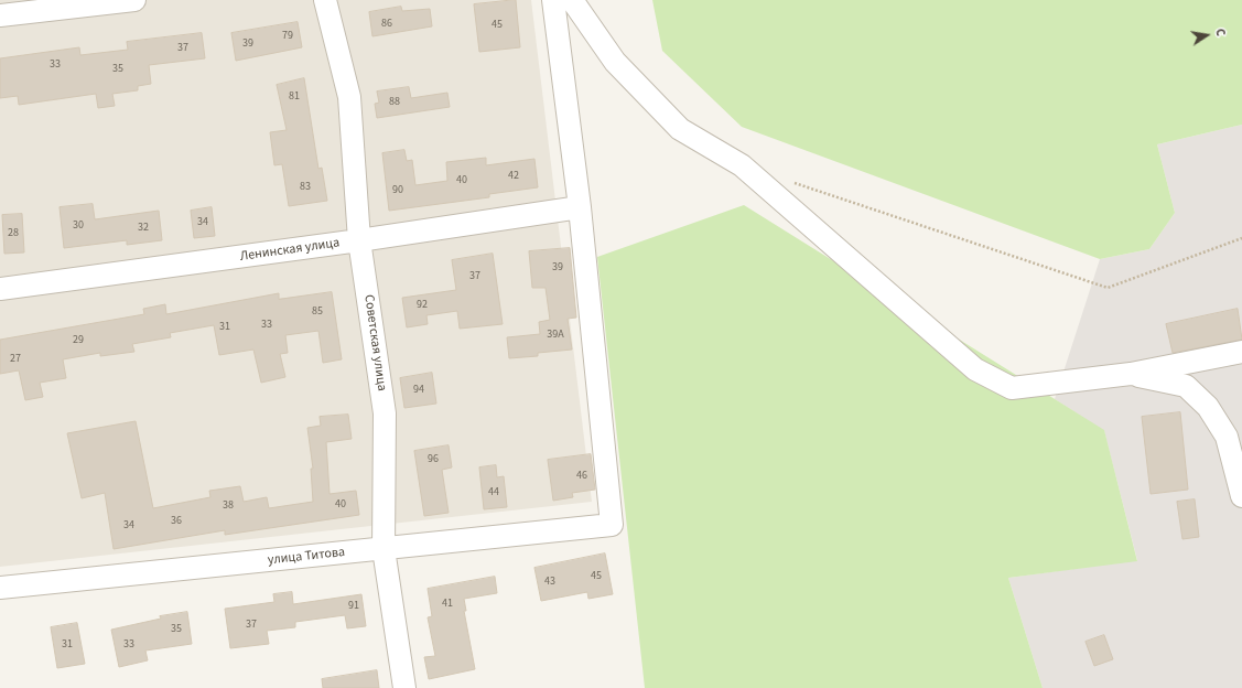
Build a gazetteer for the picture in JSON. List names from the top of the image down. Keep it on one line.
{"streets":{"street":["Ленинская улица","Советская улица","улица Титова"]},"crossings":[["Ленинская улица","Советская улица"],["Ленинская улица","улица Титова"],["Советская улица","улица Титова"]],"house_numbers":["86","45","79","39","37","33","35","81","88","42","40","83","90","34","30","32","28","39","37","92","85","33","31","39А","29","27","94","96","46","44","40","38","36","34","45","43","41","91","37","35","31","33"],"north":"right"}
